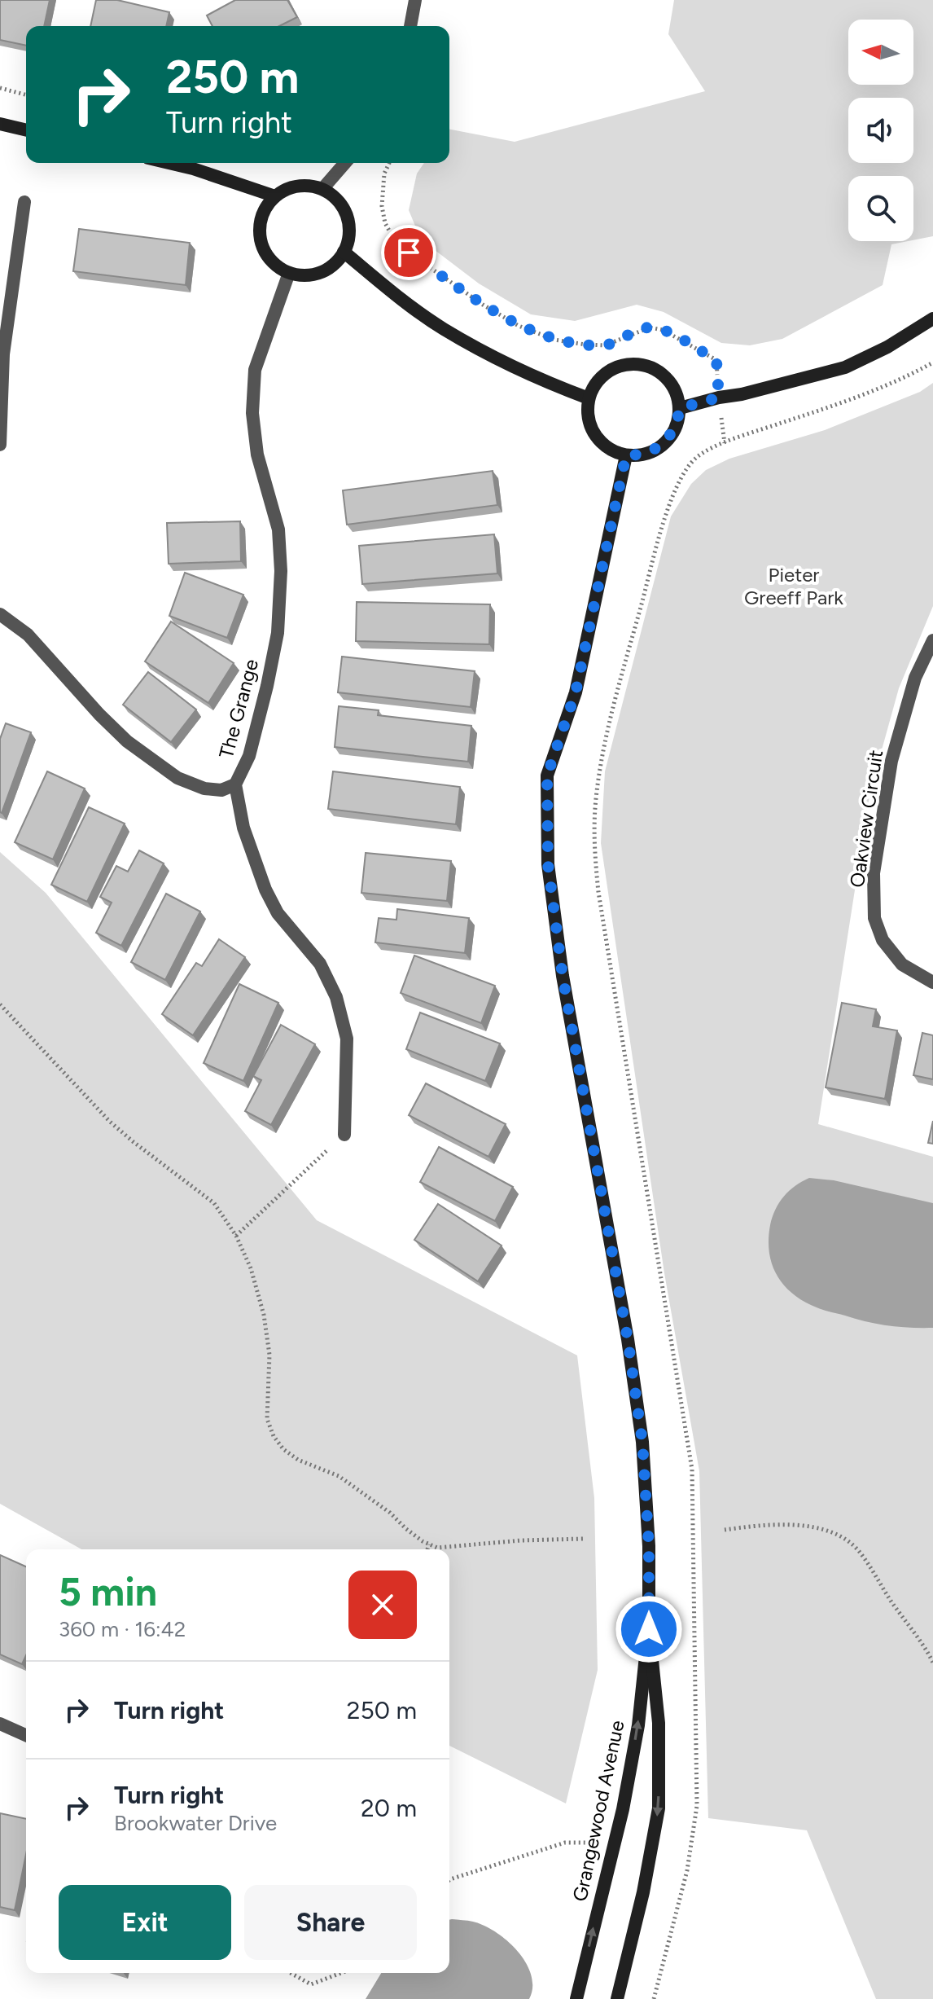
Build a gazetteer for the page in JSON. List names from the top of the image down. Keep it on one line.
{"streets":{"street":["The Grange","Oakview Circuit","Grangewood Avenue"]},"parks":["Pieter Greeff Park"],"north":"left","page":{"turn":["250 m","Turn right"],"heading":["5 min","360 m · 16:42"],"list":[{"name":"Turn right","value":"250 m"},{"name":"Turn right","note":"Brookwater Drive","value":"20 m"}],"buttons":["Exit","Share"]}}
